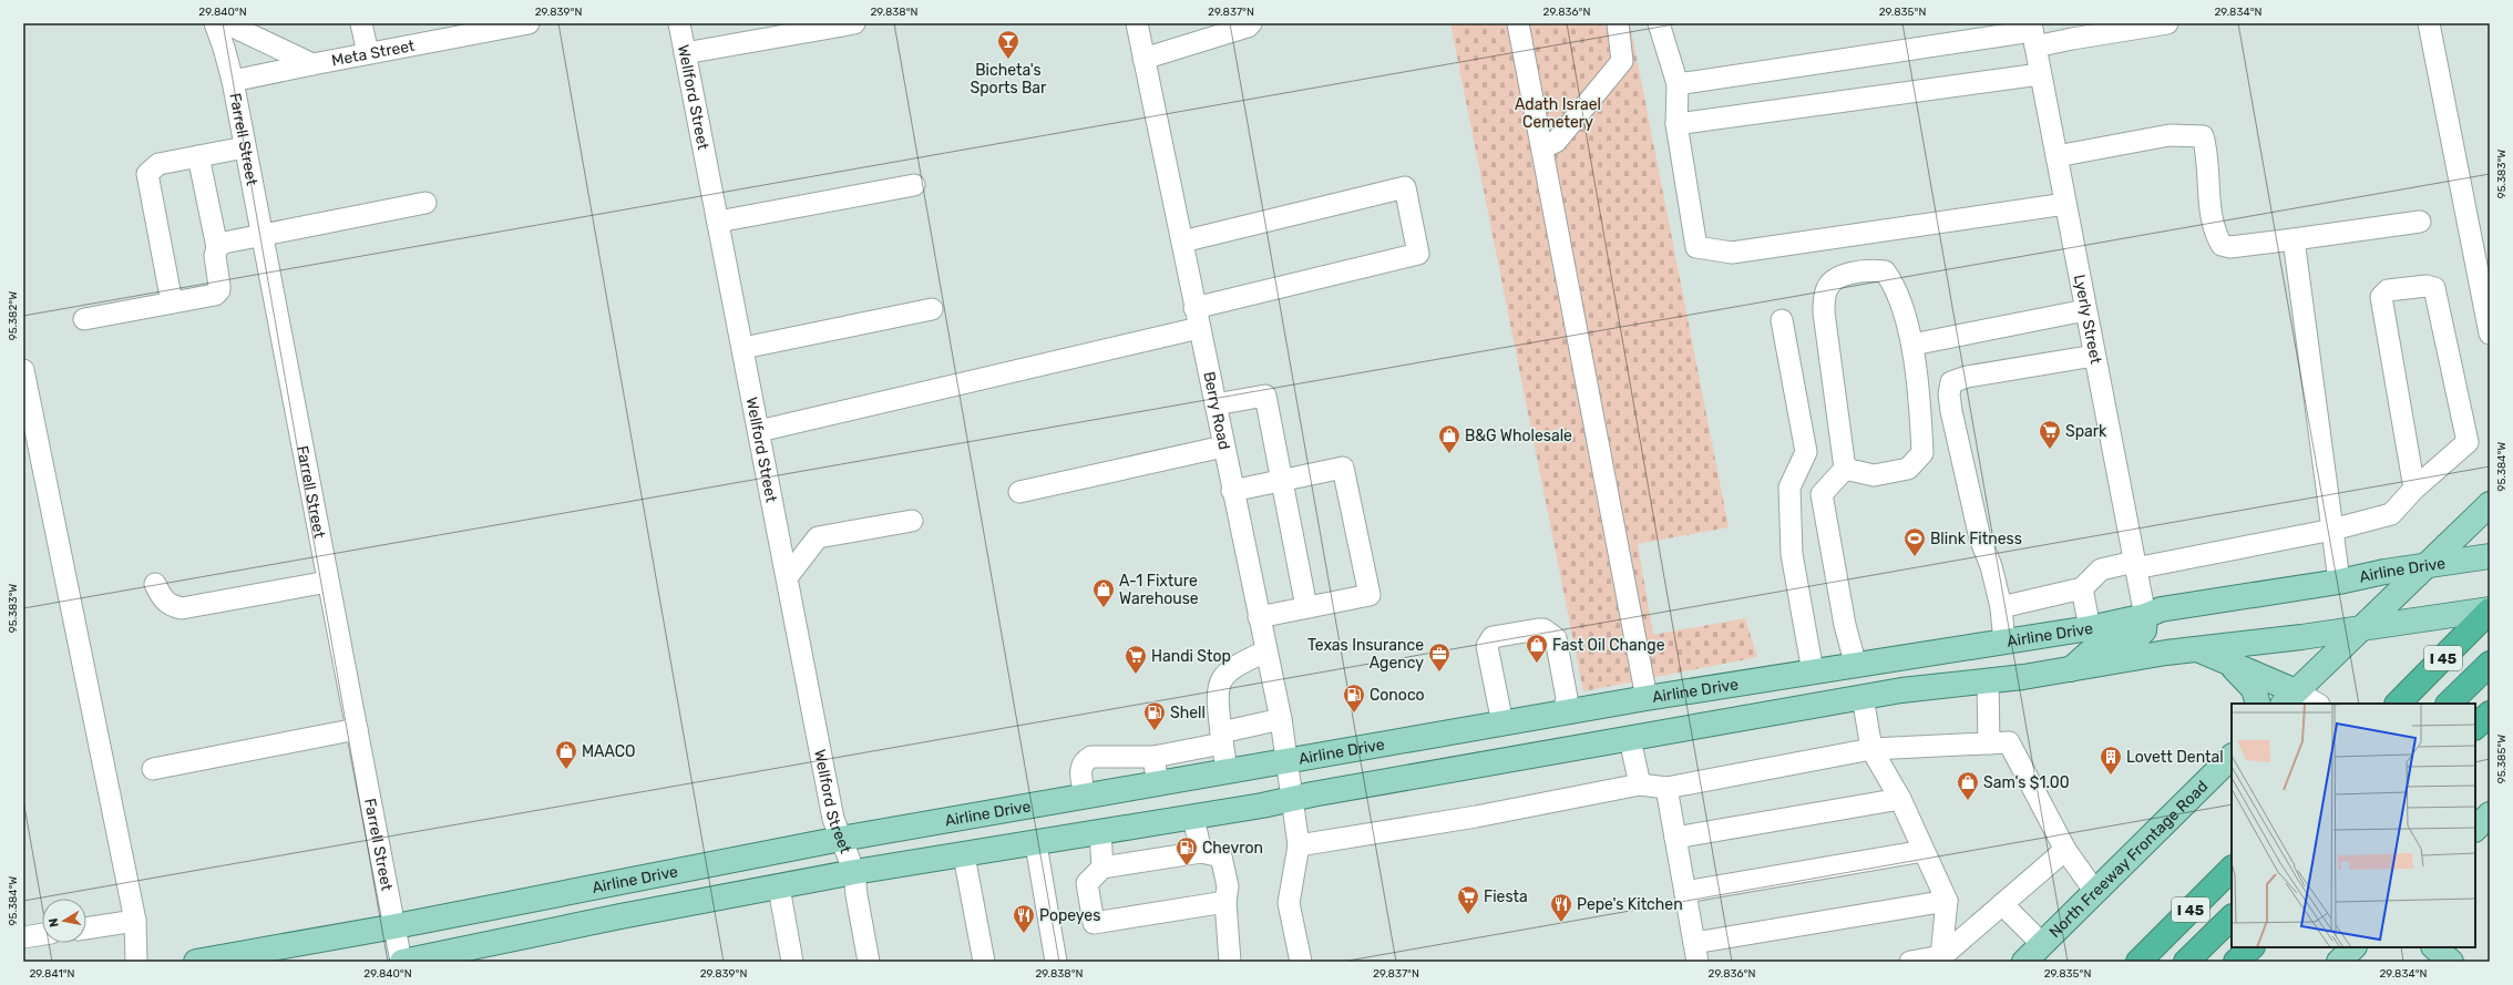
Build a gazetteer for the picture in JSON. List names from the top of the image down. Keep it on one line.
{"streets":{"highway":["I 45"],"main road":["Airline Drive","North Freeway Frontage Road"],"street":["Meta Street","Wellford Street","Farrell Street","Lyerly Street","Berry Road"]},"crossings":[["Wellford Street","Airline Drive"],["Farrell Street","Airline Drive"],["Lyerly Street","Airline Drive"],["Berry Road","Airline Drive"]],"parks":["Adath Israel Cemetery"],"places":{"bar":["Bicheta's Sports Bar"],"supermarket":["Spark","Handi Stop","Fiesta"],"shop":["B&G Wholesale","A-1 Fixture Warehouse","Fast Oil Change","MAACO","Sam's $1.00"],"sports":["Blink Fitness"],"office":["Texas Insurance Agency"],"fuel station":["Conoco","Shell","Chevron"],"building":["Lovett Dental"],"restaurant":["Pepe's Kitchen","Popeyes"]},"north":"left","coordinates":["29.840°N","29.839°N","29.838°N","29.837°N","29.836°N","29.835°N","29.834°N","95.383°W","95.382°W","95.384°W","95.385°W","29.841°N"]}
